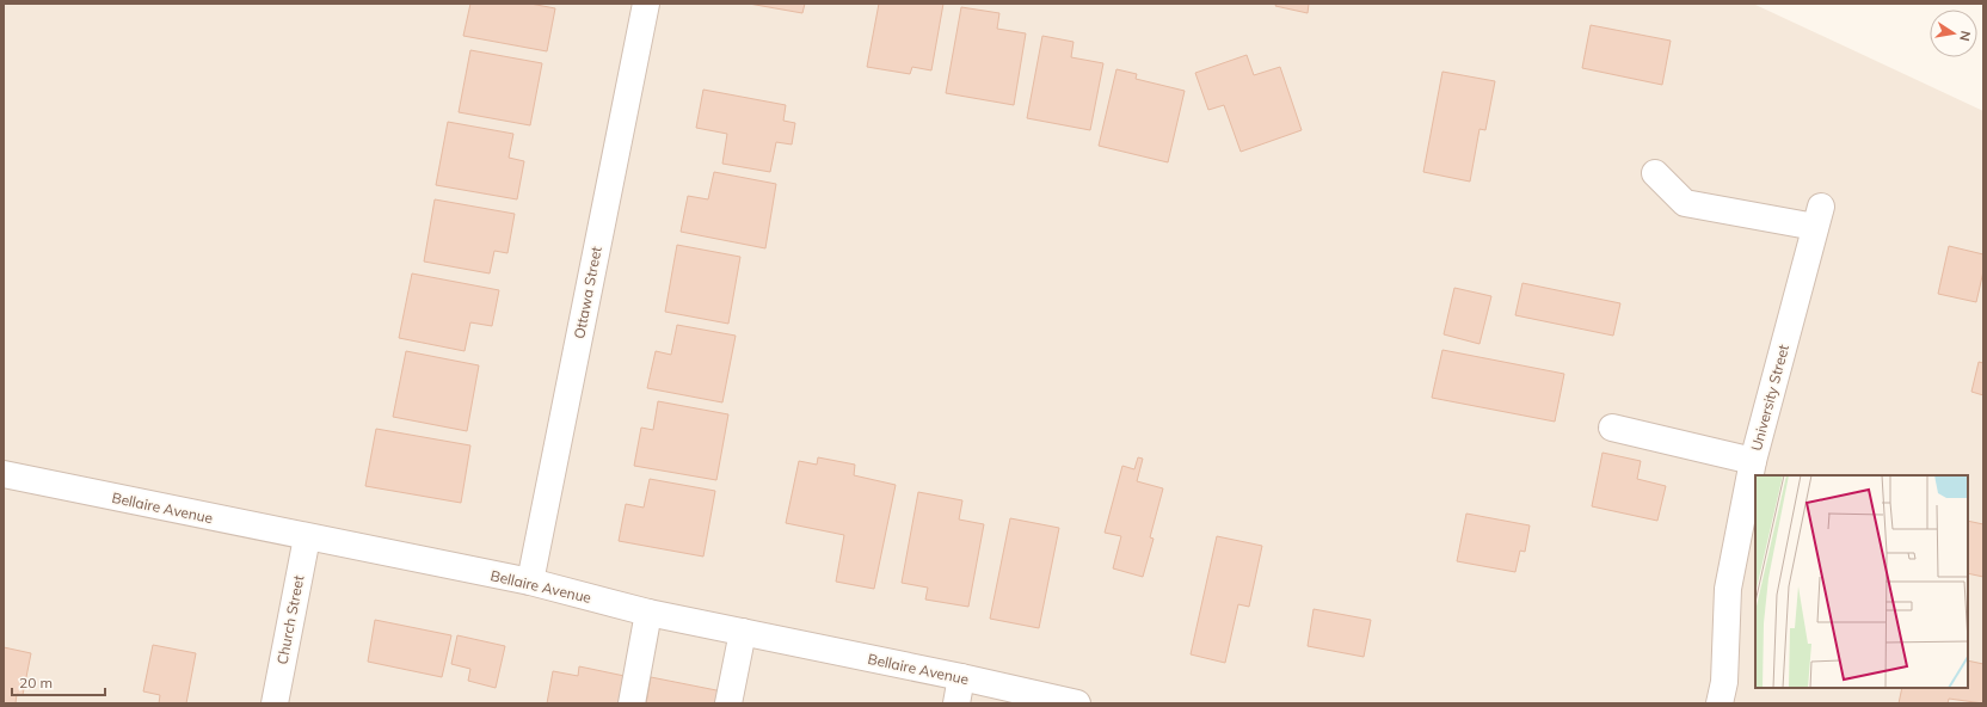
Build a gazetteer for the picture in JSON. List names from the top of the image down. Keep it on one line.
{"streets":{"street":["Ottawa Street","University Street","Bellaire Avenue","Church Street"]},"crossings":[["Ottawa Street","Bellaire Avenue"],["Bellaire Avenue","Church Street"]],"scale_bar":"20 m","north":"right"}
